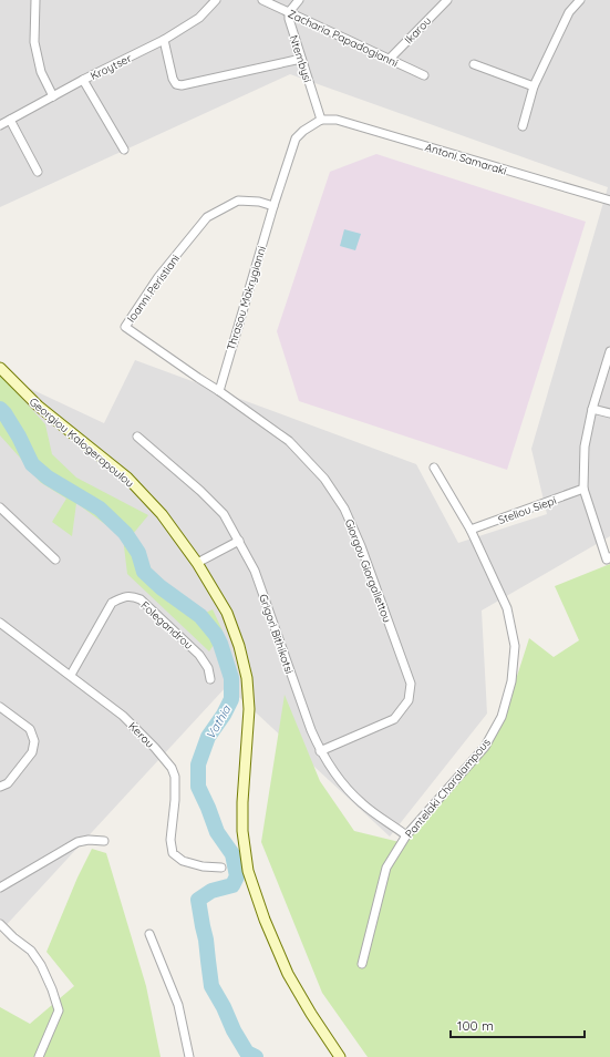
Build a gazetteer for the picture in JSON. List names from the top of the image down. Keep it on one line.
{"streets":{"street":["Ikarou","Zacharia Papadogianni","Ntembysi","Kroytser","Antoni Samaraki","Ioanni Peristiani","Thrasou Makrygianni","Georgiou Kalogeropoulou","Steliou Siepi","Giorgou Giorgallettou","Folegandrou","Grigori Bithikotsi","Kerou","Pantelaki Charalampous"]},"crossings":[["Ikarou","Zacharia Papadogianni"],["Zacharia Papadogianni","Ntembysi"],["Ntembysi","Antoni Samaraki"],["Ntembysi","Thrasou Makrygianni"],["Antoni Samaraki","Thrasou Makrygianni"],["Ioanni Peristiani","Thrasou Makrygianni"],["Ioanni Peristiani","Giorgou Giorgallettou"],["Thrasou Makrygianni","Giorgou Giorgallettou"],["Steliou Siepi","Pantelaki Charalampous"],["Giorgou Giorgallettou","Grigori Bithikotsi"],["Folegandrou","Kerou"],["Grigori Bithikotsi","Pantelaki Charalampous"]],"water":["Vathia"],"scale_bar":"100 m"}
